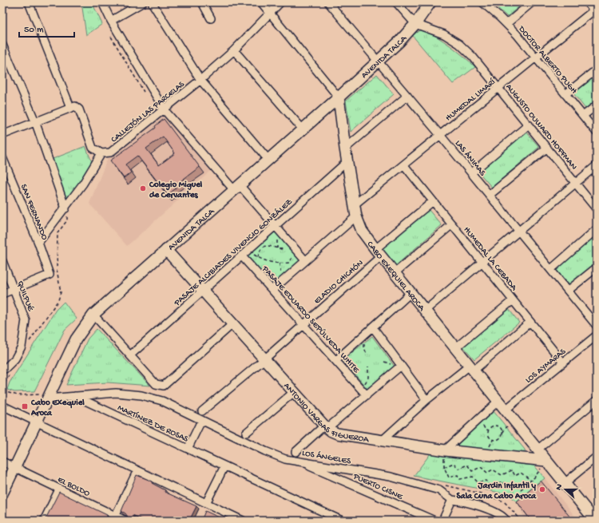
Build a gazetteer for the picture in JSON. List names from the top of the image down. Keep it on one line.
{"streets":{"street":["AVENIDA TALCA","DOCTOR ALBERTO PUGH","HUMEDAL LIMARÍ","CALLEJÓN LAS PARCELAS","AUGUSTO OUWARD HOFFMAN","LAS ÁNIMAS","SAN FERNANDO","PASAJE ALCIBIADES VIVENCIO GONZÁLEZ","HUMEDAL LA CEBADA","CABO EXEQUIEL AROCA","ELADIO CHICHÓN","QUILPUÉ","PASAJE EDUARDO SEPÚLVEDA WHITE","LOS AYMARAS","ANTONIO VARGAS FIGUEROA","MARTÍNEZ DE ROSAS","LOS ÁNGELES","EL BOLDO","PUERTO CISNE"]},"crossings":[["AVENIDA TALCA","AUGUSTO OUWARD HOFFMAN"],["AVENIDA TALCA","LAS ÁNIMAS"],["AVENIDA TALCA","CABO EXEQUIEL AROCA"],["AVENIDA TALCA","ANTONIO VARGAS FIGUEROA"],["AVENIDA TALCA","LOS ÁNGELES"],["AVENIDA TALCA","EL BOLDO"],["DOCTOR ALBERTO PUGH","HUMEDAL LIMARÍ"],["HUMEDAL LIMARÍ","AUGUSTO OUWARD HOFFMAN"],["HUMEDAL LIMARÍ","LAS ÁNIMAS"],["HUMEDAL LIMARÍ","HUMEDAL LA CEBADA"],["HUMEDAL LIMARÍ","CABO EXEQUIEL AROCA"],["SAN FERNANDO","QUILPUÉ"],["PASAJE ALCIBIADES VIVENCIO GONZÁLEZ","CABO EXEQUIEL AROCA"],["PASAJE ALCIBIADES VIVENCIO GONZÁLEZ","PASAJE EDUARDO SEPÚLVEDA WHITE"],["PASAJE ALCIBIADES VIVENCIO GONZÁLEZ","ANTONIO VARGAS FIGUEROA"],["HUMEDAL LA CEBADA","ELADIO CHICHÓN"],["HUMEDAL LA CEBADA","LOS AYMARAS"],["CABO EXEQUIEL AROCA","ELADIO CHICHÓN"],["CABO EXEQUIEL AROCA","LOS AYMARAS"],["CABO EXEQUIEL AROCA","ANTONIO VARGAS FIGUEROA"],["ELADIO CHICHÓN","PASAJE EDUARDO SEPÚLVEDA WHITE"],["ELADIO CHICHÓN","ANTONIO VARGAS FIGUEROA"],["MARTÍNEZ DE ROSAS","LOS ÁNGELES"],["LOS ÁNGELES","PUERTO CISNE"]],"places":{"other":["Colegio Miguel de Cervantes","Jardin Infantil y Sala Cuna Cabo Aroca"],"transit":["Cabo Exequiel Aroca"]},"scale_bar":"50 m","north":"left"}
